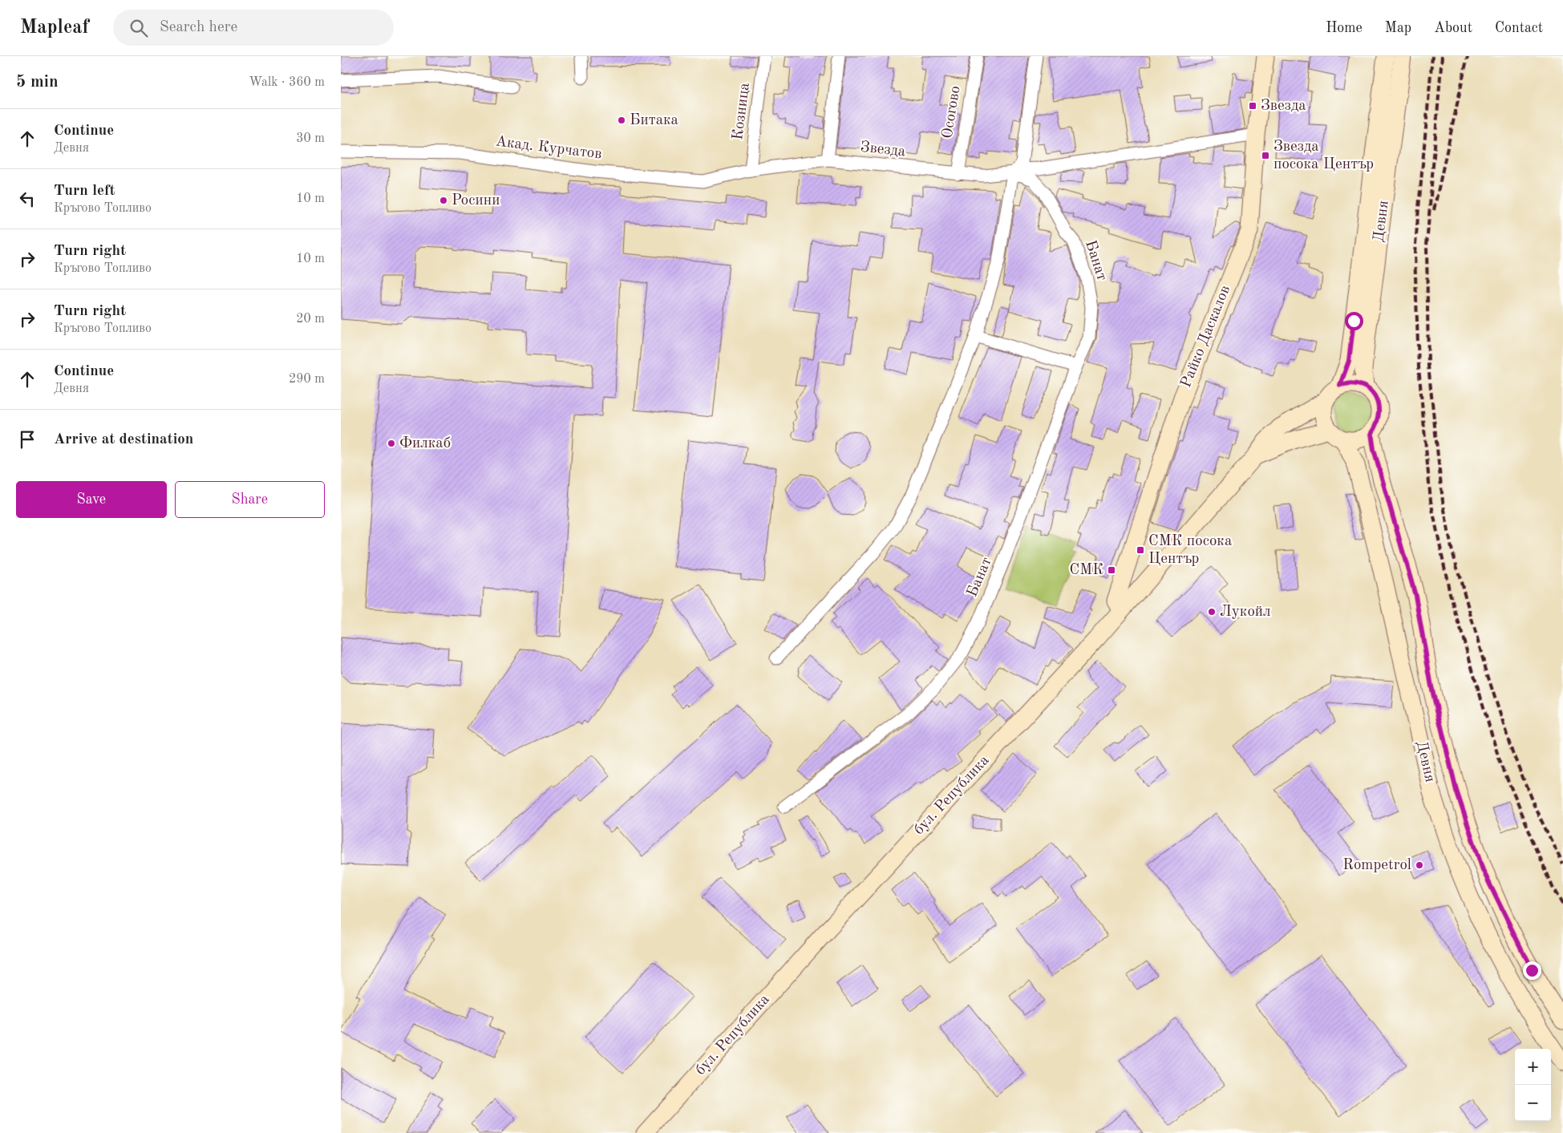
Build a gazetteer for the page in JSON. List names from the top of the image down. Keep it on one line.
{"streets":{"main road":["Девня","Райко Даскалов","бул. Република"],"street":["Козница","Осогово","Акад. Курчатов","Звезда","Банат"]},"crossings":[["Козница","Акад. Курчатов"],["Козница","Звезда"],["Осогово","Звезда"],["Акад. Курчатов","Звезда"],["Звезда","Банат"],["Звезда","Райко Даскалов"],["Девня","бул. Република"],["Райко Даскалов","бул. Република"]],"places":{"transit":["Звезда","Звезда посока Център","СМК посока Център","СМК"],"other":["Битака","Росини","Филкаб","Лукойл","Rompetrol"]},"page":{"header":"Mapleaf","search":"Search here","nav":["Home","Map","About","Contact"],"heading":["5 min","Walk · 360 m"],"list":[["Continue","Девня","30 m"],["Turn left","Кръгово Топливо","10 m"],["Turn right","Кръгово Топливо","10 m"],["Turn right","Кръгово Топливо","20 m"],["Continue","Девня","290 m"],"Arrive at destination"],"buttons":["Save","Share"],"map_buttons":["+","−"]}}
